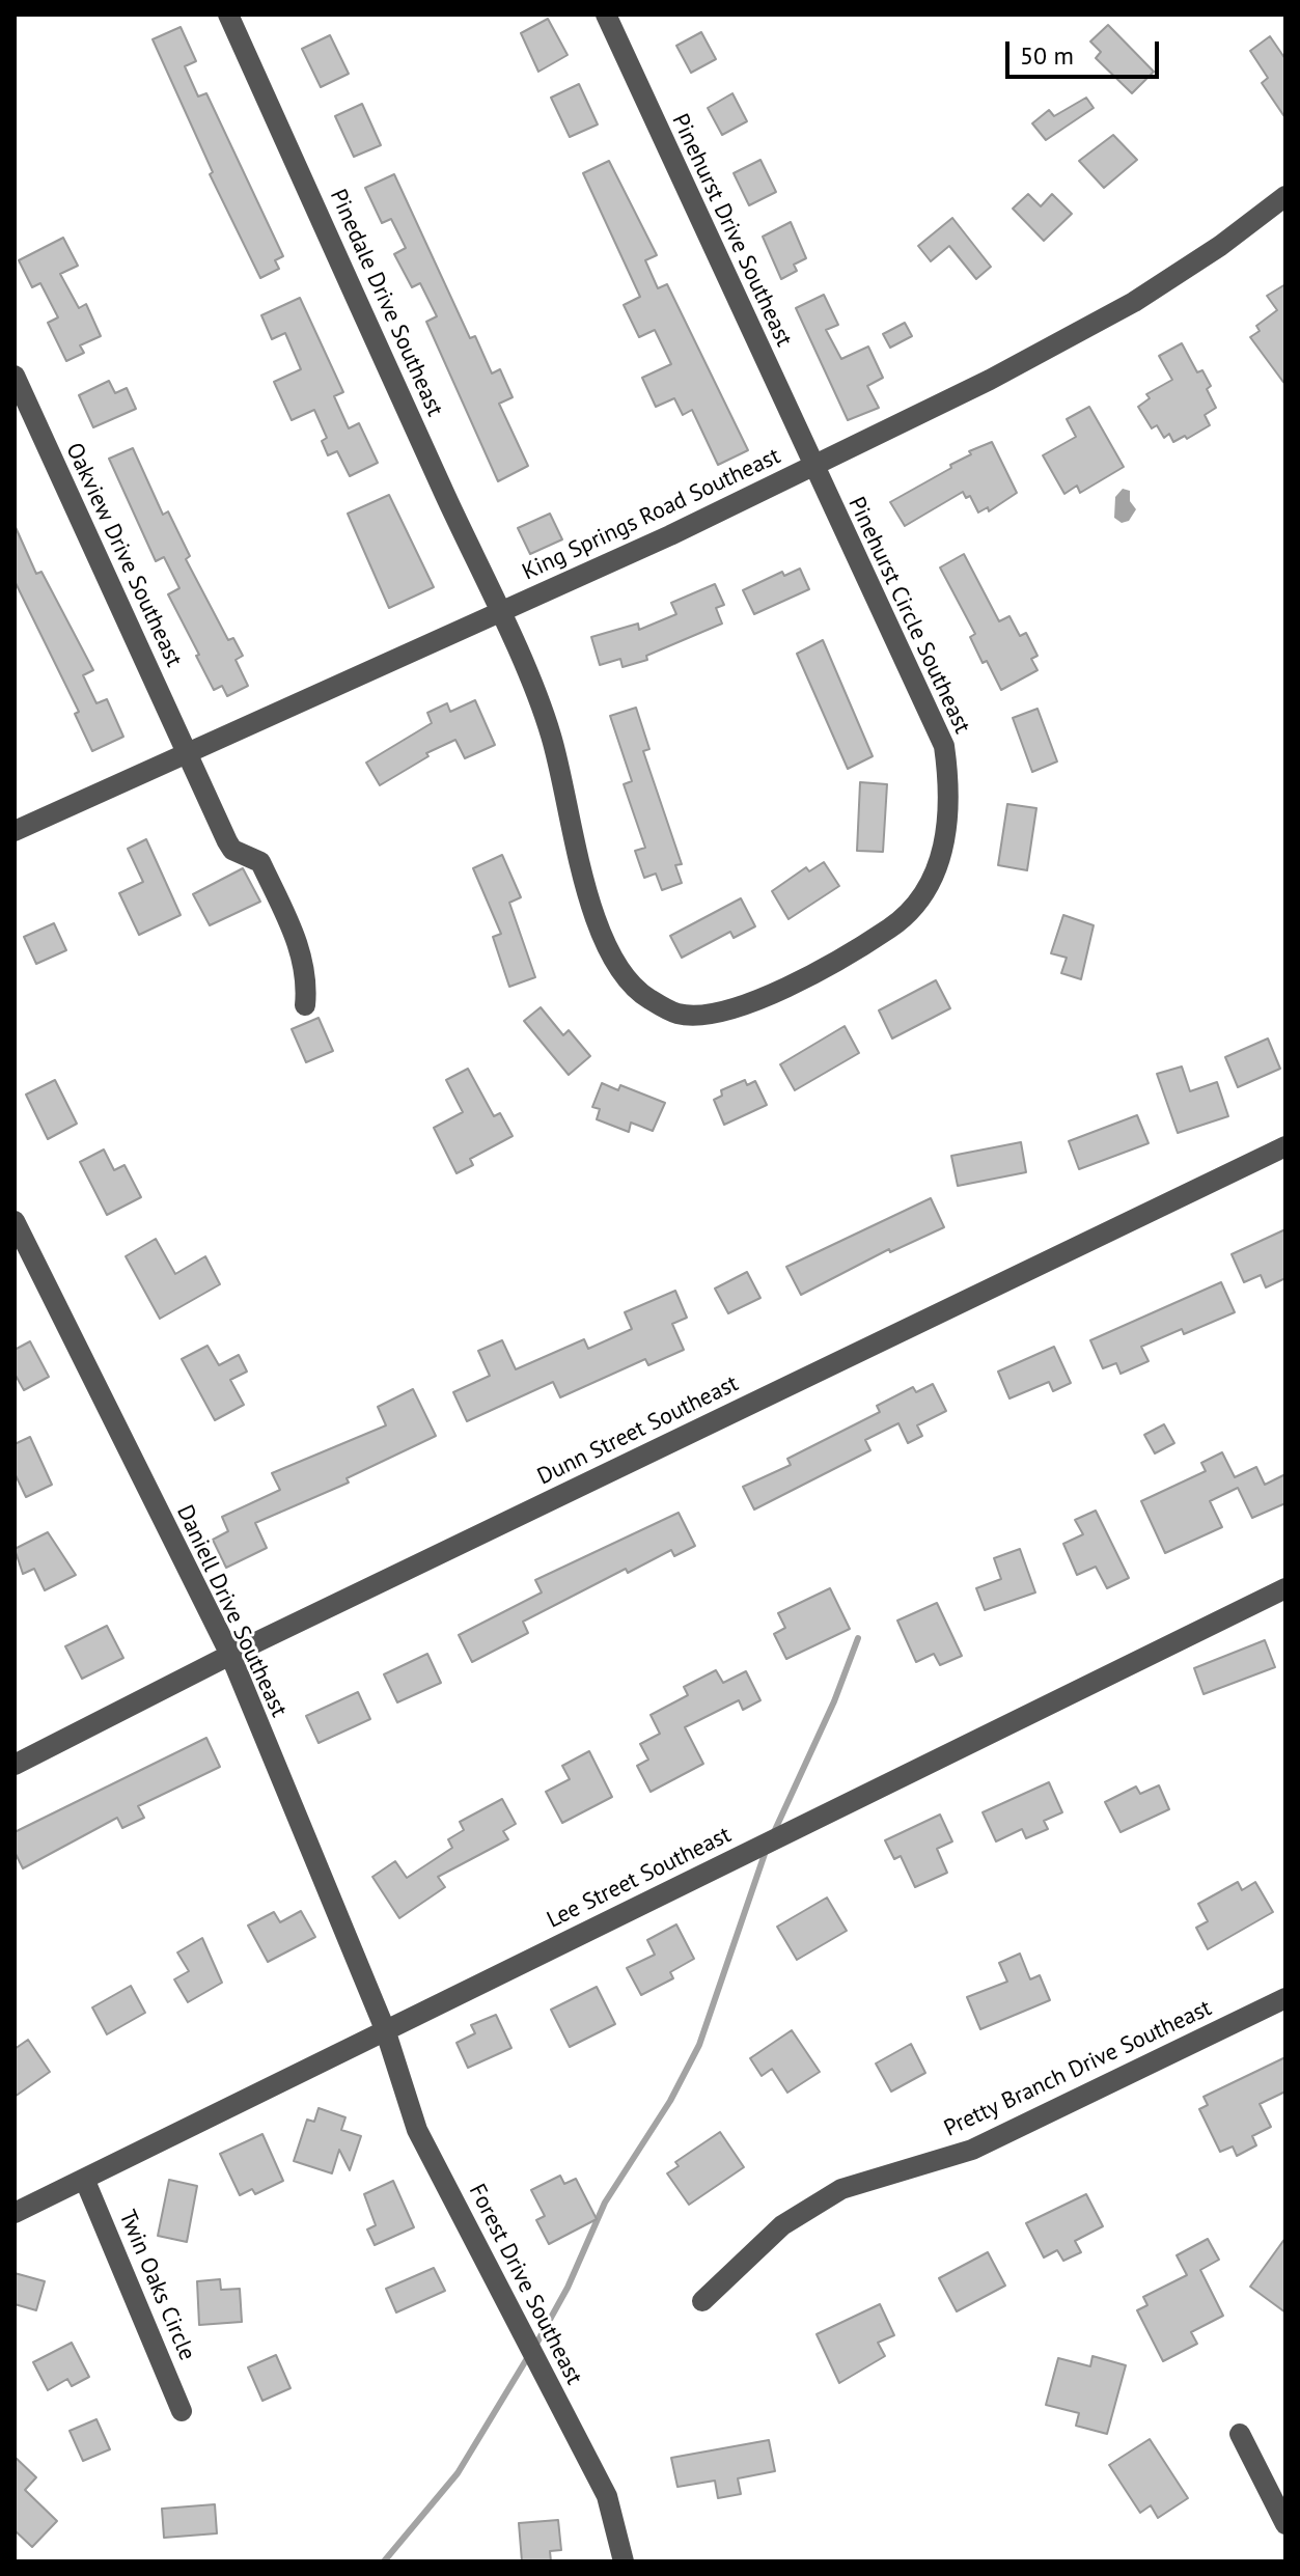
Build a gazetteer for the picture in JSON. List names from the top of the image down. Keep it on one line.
{"streets":{"street":["Pinehurst Drive Southeast","Pinedale Drive Southeast","King Springs Road Southeast","Oakview Drive Southeast","Pinehurst Circle Southeast","Dunn Street Southeast","Daniell Drive Southeast","Lee Street Southeast","Pretty Branch Drive Southeast","Forest Drive Southeast","Twin Oaks Circle"]},"crossings":[["Pinehurst Drive Southeast","King Springs Road Southeast"],["Pinehurst Drive Southeast","Pinehurst Circle Southeast"],["Pinedale Drive Southeast","King Springs Road Southeast"],["Pinedale Drive Southeast","Pinehurst Circle Southeast"],["King Springs Road Southeast","Oakview Drive Southeast"],["King Springs Road Southeast","Pinehurst Circle Southeast"],["Dunn Street Southeast","Daniell Drive Southeast"],["Daniell Drive Southeast","Lee Street Southeast"],["Daniell Drive Southeast","Forest Drive Southeast"],["Lee Street Southeast","Forest Drive Southeast"],["Lee Street Southeast","Twin Oaks Circle"]],"scale_bar":"50 m"}
